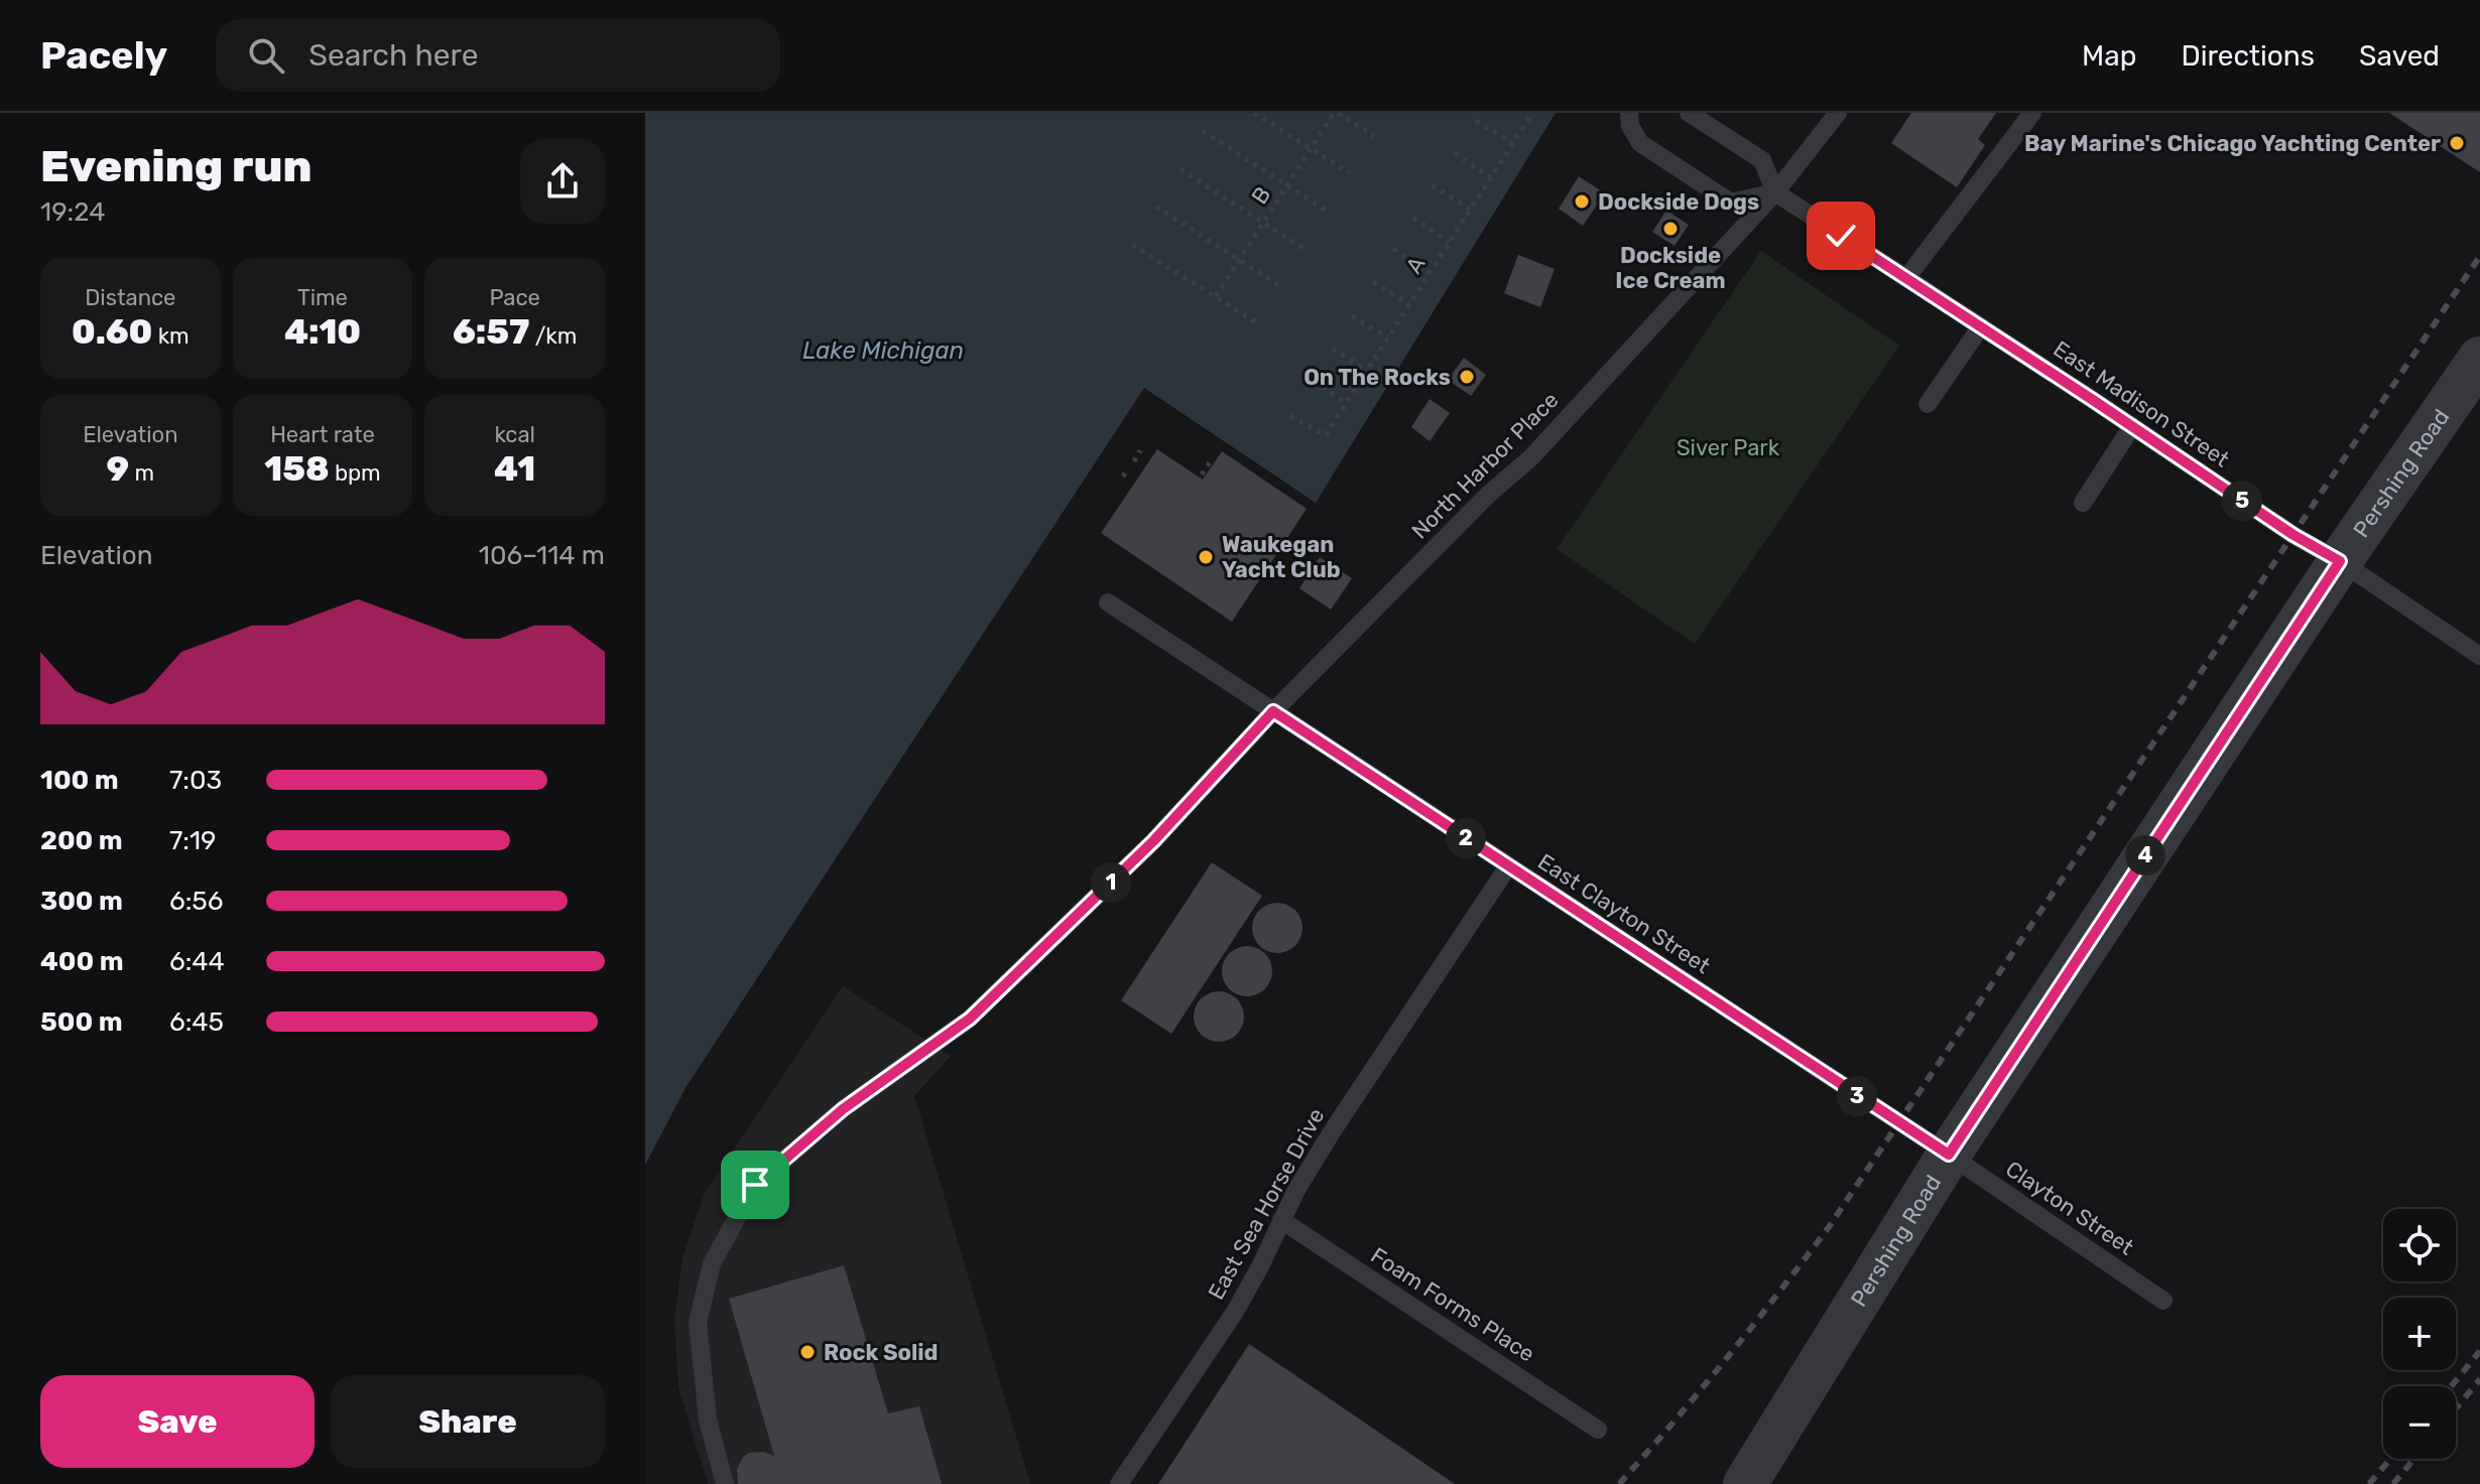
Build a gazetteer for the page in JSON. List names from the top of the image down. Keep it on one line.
{"streets":{"street":["Pershing Road"],"lane":["East Madison Street","North Harbor Place","East Clayton Street","East Sea Horse Drive","Clayton Street","Foam Forms Place"],"path":["B","A"]},"crossings":[["East Madison Street","North Harbor Place"],["East Madison Street","Pershing Road"],["North Harbor Place","East Clayton Street"],["Pershing Road","East Clayton Street"],["Pershing Road","Clayton Street"],["East Clayton Street","East Sea Horse Drive"],["East Clayton Street","Clayton Street"],["East Sea Horse Drive","Foam Forms Place"]],"water":["Lake Michigan"],"parks":["Siver Park"],"places":["Bay Marine's Chicago Yachting Center","Dockside Dogs","Dockside Ice Cream","On The Rocks","Waukegan Yacht Club","Rock Solid"],"page":{"header":"Pacely","search":"Search here","nav":["Map","Directions","Saved"],"heading":["Evening run","19:24"],"stats":[["Distance","0.60 km"],["Time","4:10"],["Pace","6:57 /km"],["Elevation","9 m"],["Heart rate","158 bpm"],["kcal","41"]],"pins":["5","2","4","1","3"],"chart":["Elevation","106–114 m"],"list":[{"name":"100 m","note":"7:03"},{"name":"200 m","note":"7:19"},{"name":"300 m","note":"6:56"},{"name":"400 m","note":"6:44"},{"name":"500 m","note":"6:45"}],"map_buttons":["+","−"],"buttons":["Save","Share"]}}
